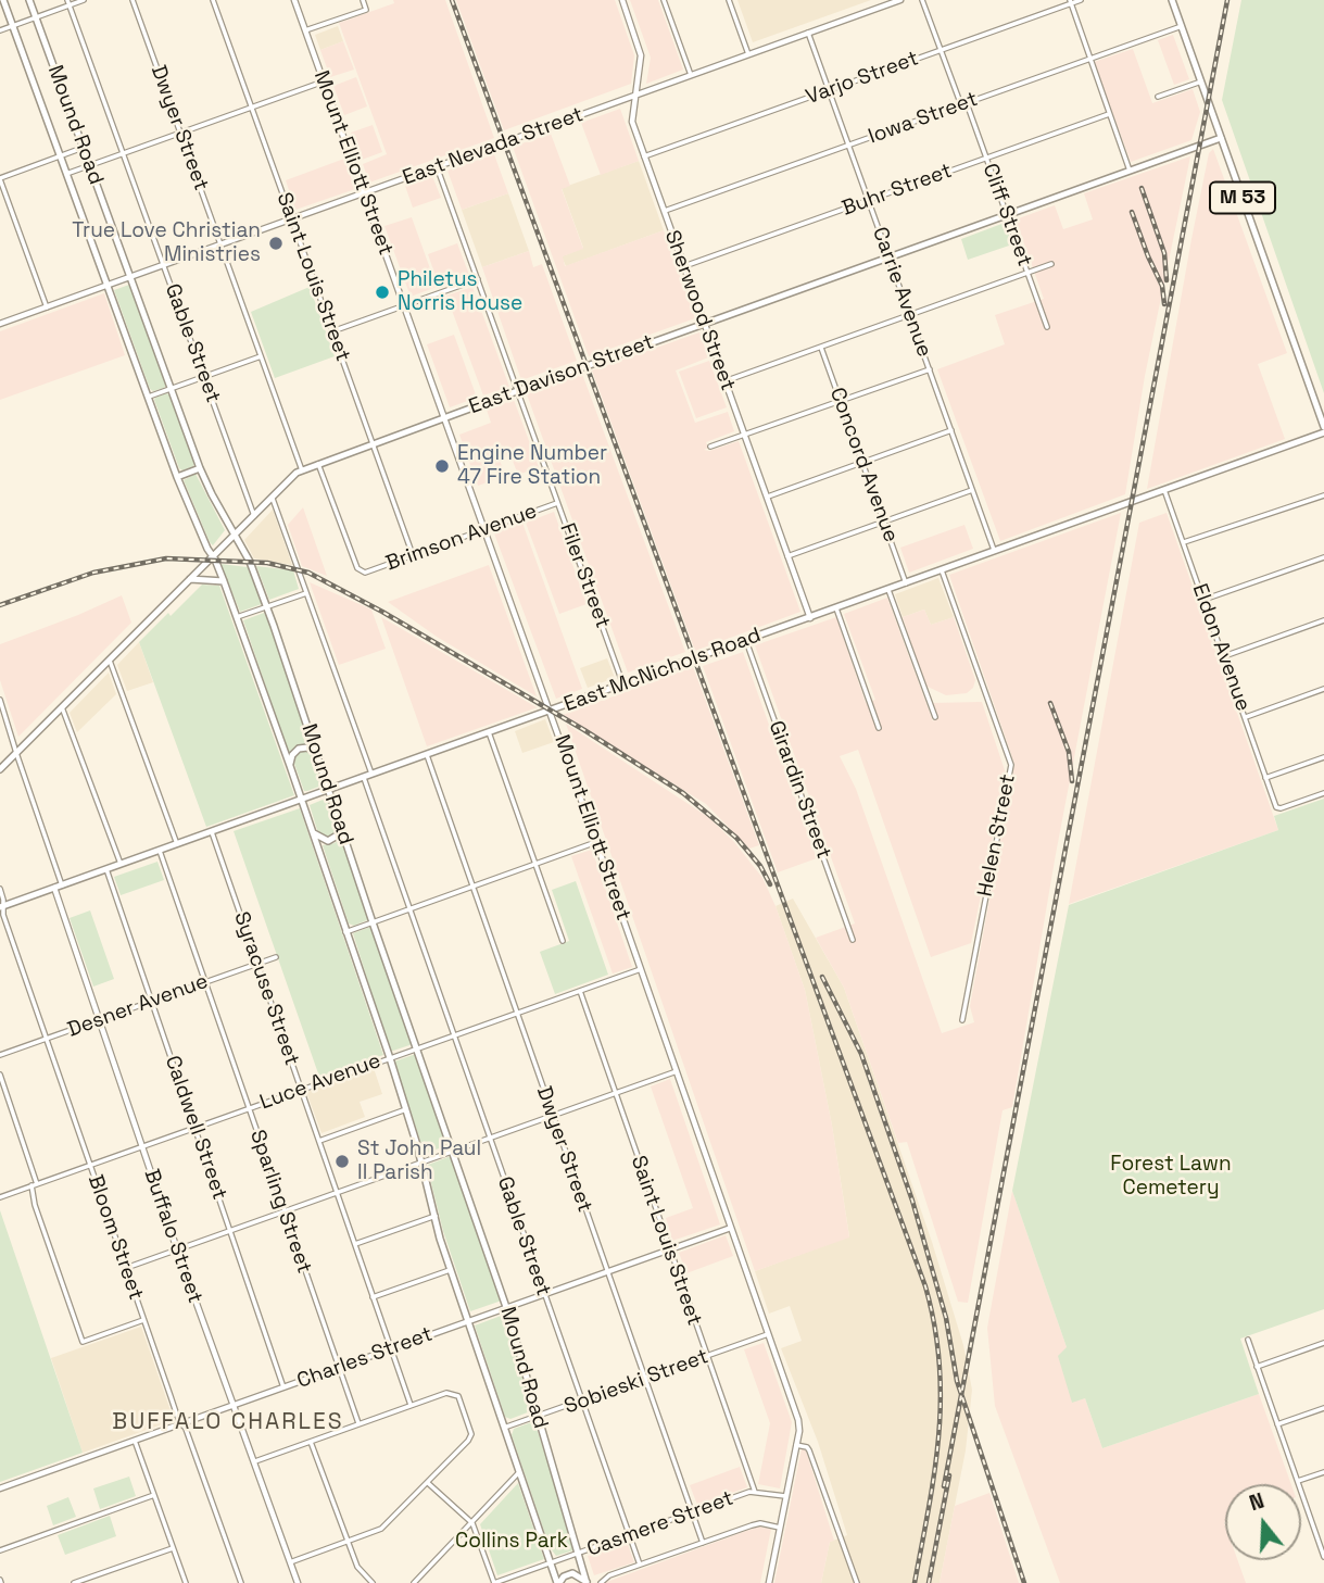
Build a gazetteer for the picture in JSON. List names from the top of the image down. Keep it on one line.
{"streets":{"main road":["Mound Road","M 53","East Davison Street","East McNichols Road"],"street":["Varjo Street","Iowa Street","Dwyer Street","East Nevada Street","Mount Elliott Street","Buhr Street","Cliff Street","Saint Louis Street","Carrie Avenue","Sherwood Street","Gable Street","Concord Avenue","Brimson Avenue","Filer Street","Eldon Avenue","Girardin Street","Helen Street","Syracuse Street","Desner Avenue","Luce Avenue","Caldwell Street","Sparling Street","Buffalo Street","Bloom Street","Charles Street","Sobieski Street","Casmere Street"]},"crossings":[["Varjo Street","Carrie Avenue"],["Varjo Street","Sherwood Street"],["Iowa Street","M 53"],["Iowa Street","Cliff Street"],["Iowa Street","Carrie Avenue"],["Iowa Street","Sherwood Street"],["Mound Road","East Nevada Street"],["Mound Road","East Davison Street"],["Mound Road","East McNichols Road"],["Mound Road","Luce Avenue"],["Mound Road","Charles Street"],["Mound Road","Sobieski Street"],["Mound Road","Casmere Street"],["Dwyer Street","East Nevada Street"],["Dwyer Street","East Davison Street"],["Dwyer Street","East McNichols Road"],["Dwyer Street","Luce Avenue"],["Dwyer Street","Charles Street"],["Dwyer Street","Sobieski Street"],["Dwyer Street","Casmere Street"],["East Nevada Street","Mount Elliott Street"],["East Nevada Street","Saint Louis Street"],["East Nevada Street","Carrie Avenue"],["East Nevada Street","Sherwood Street"],["East Nevada Street","Gable Street"],["East Nevada Street","Filer Street"],["Mount Elliott Street","East Davison Street"],["Mount Elliott Street","Brimson Avenue"],["Mount Elliott Street","East McNichols Road"],["Mount Elliott Street","Luce Avenue"],["Mount Elliott Street","Charles Street"],["Mount Elliott Street","Sobieski Street"],["Mount Elliott Street","Casmere Street"],["Buhr Street","Cliff Street"],["Buhr Street","Carrie Avenue"],["Buhr Street","Sherwood Street"],["M 53","East Davison Street"],["Cliff Street","East Davison Street"],["Saint Louis Street","East Davison Street"],["Saint Louis Street","Brimson Avenue"],["Saint Louis Street","Luce Avenue"],["Saint Louis Street","Charles Street"],["Saint Louis Street","Sobieski Street"],["Saint Louis Street","Casmere Street"],["Carrie Avenue","East Davison Street"],["Carrie Avenue","East McNichols Road"],["Sherwood Street","East Davison Street"],["Sherwood Street","East McNichols Road"],["Gable Street","East Davison Street"],["Gable Street","East McNichols Road"],["Gable Street","Luce Avenue"],["Gable Street","Charles Street"],["Gable Street","Sobieski Street"],["Gable Street","Casmere Street"],["East Davison Street","Brimson Avenue"],["East Davison Street","Filer Street"],["Concord Avenue","East McNichols Road"],["Brimson Avenue","Filer Street"],["Filer Street","East McNichols Road"],["Eldon Avenue","East McNichols Road"],["East McNichols Road","Girardin Street"],["East McNichols Road","Helen Street"],["East McNichols Road","Syracuse Street"],["East McNichols Road","Caldwell Street"],["East McNichols Road","Sparling Street"],["East McNichols Road","Buffalo Street"],["East McNichols Road","Bloom Street"],["Syracuse Street","Desner Avenue"],["Syracuse Street","Luce Avenue"],["Syracuse Street","Charles Street"],["Desner Avenue","Caldwell Street"],["Desner Avenue","Sparling Street"],["Desner Avenue","Buffalo Street"],["Desner Avenue","Bloom Street"],["Luce Avenue","Caldwell Street"],["Luce Avenue","Sparling Street"],["Luce Avenue","Buffalo Street"],["Luce Avenue","Bloom Street"],["Caldwell Street","Charles Street"],["Sparling Street","Charles Street"],["Buffalo Street","Charles Street"],["Bloom Street","Charles Street"]],"districts":["BUFFALO CHARLES"],"parks":["Forest Lawn Cemetery","Collins Park"],"places":["True Love Christian Ministries","Philetus Norris House","Engine Number 47 Fire Station","St John Paul II Parish"],"north":"top"}
